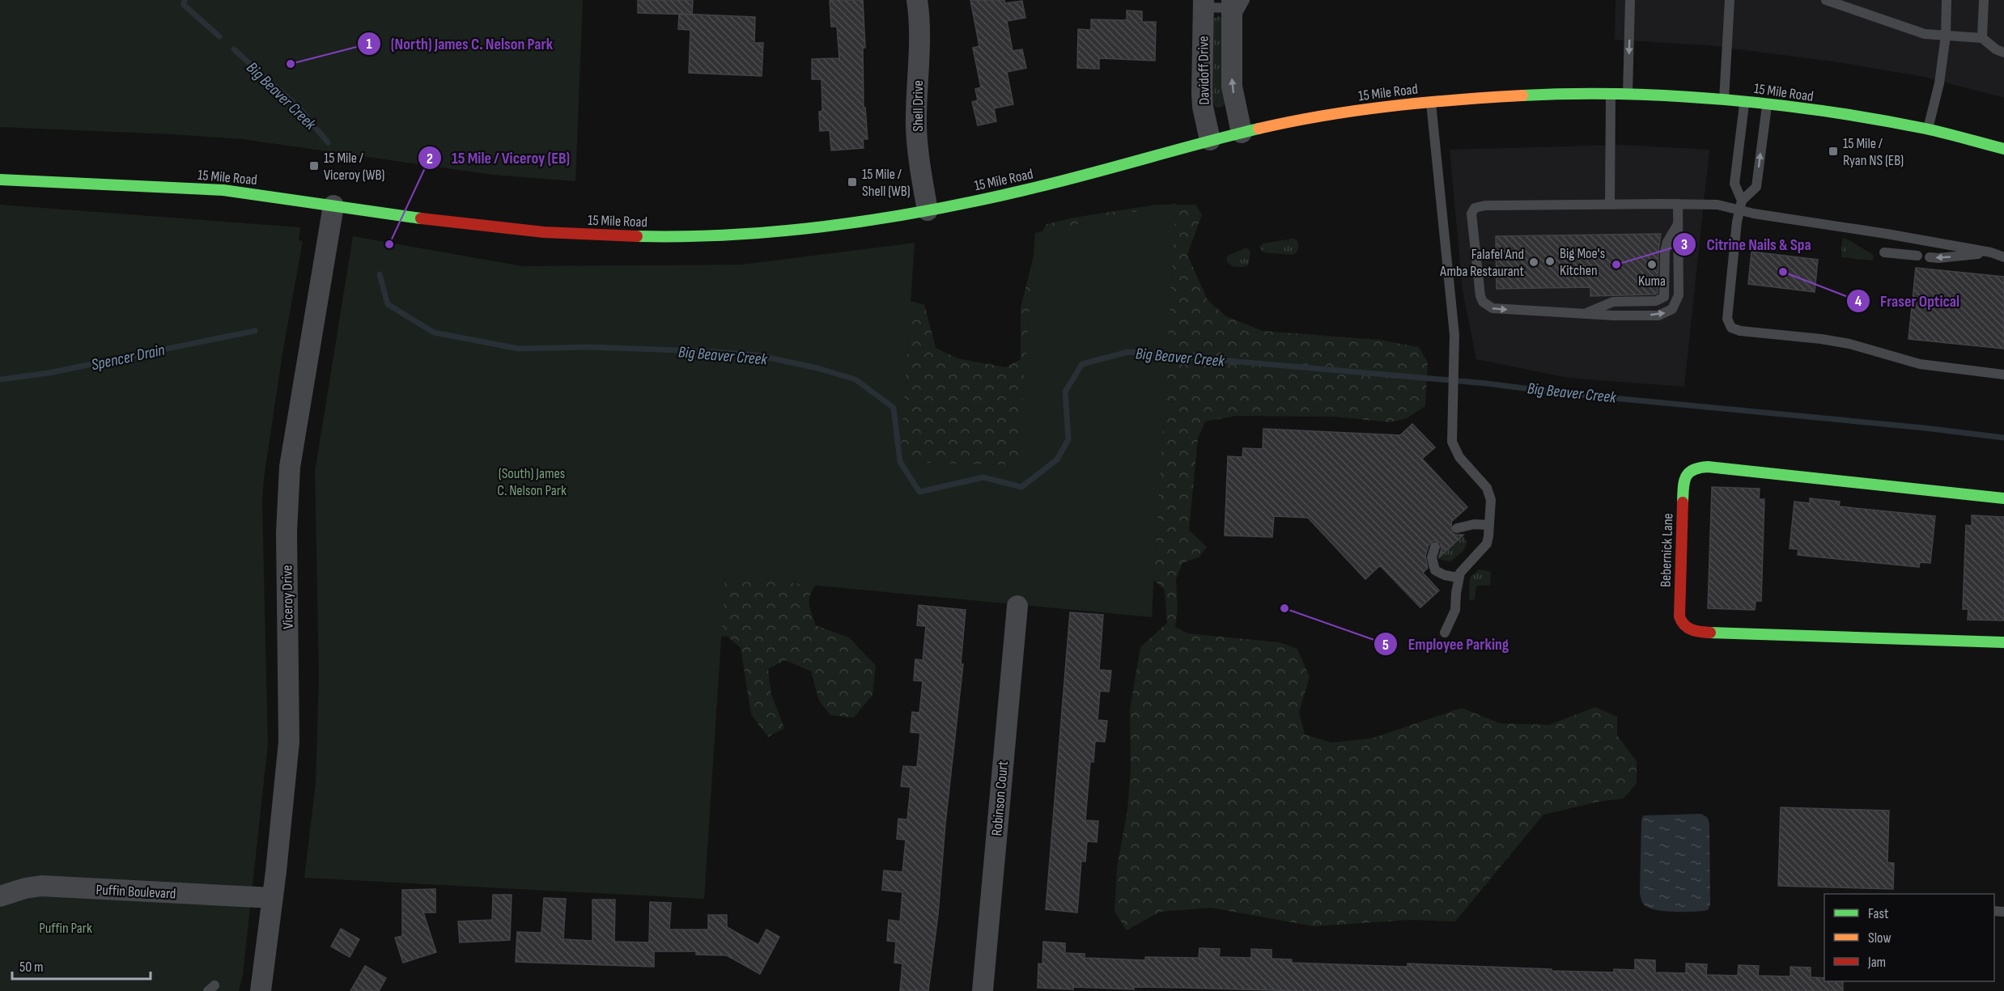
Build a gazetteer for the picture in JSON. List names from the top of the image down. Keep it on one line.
{"streets":{"main road":["15 Mile Road","Bebernick Lane"],"street":["Davidoff Drive","Shell Drive","Viceroy Drive","Robinson Court","Puffin Boulevard"]},"crossings":[["Davidoff Drive","15 Mile Road"],["15 Mile Road","Shell Drive"],["15 Mile Road","Viceroy Drive"],["Viceroy Drive","Puffin Boulevard"]],"water":["Big Beaver Creek","Spencer Drain"],"parks":["(South) James C. Nelson Park","Puffin Park"],"places":{"other":["(North) James C. Nelson Park","15 Mile / Viceroy (EB)","Big Moe's Kitchen","Falafel And Amba Restaurant","Citrine Nails & Spa","Kuma","Fraser Optical","Employee Parking"],"transit":["15 Mile / Ryan NS (EB)","15 Mile / Viceroy (WB)","15 Mile / Shell (WB)"]},"legend":["Fast","Slow","Jam"],"scale_bar":"50 m"}
